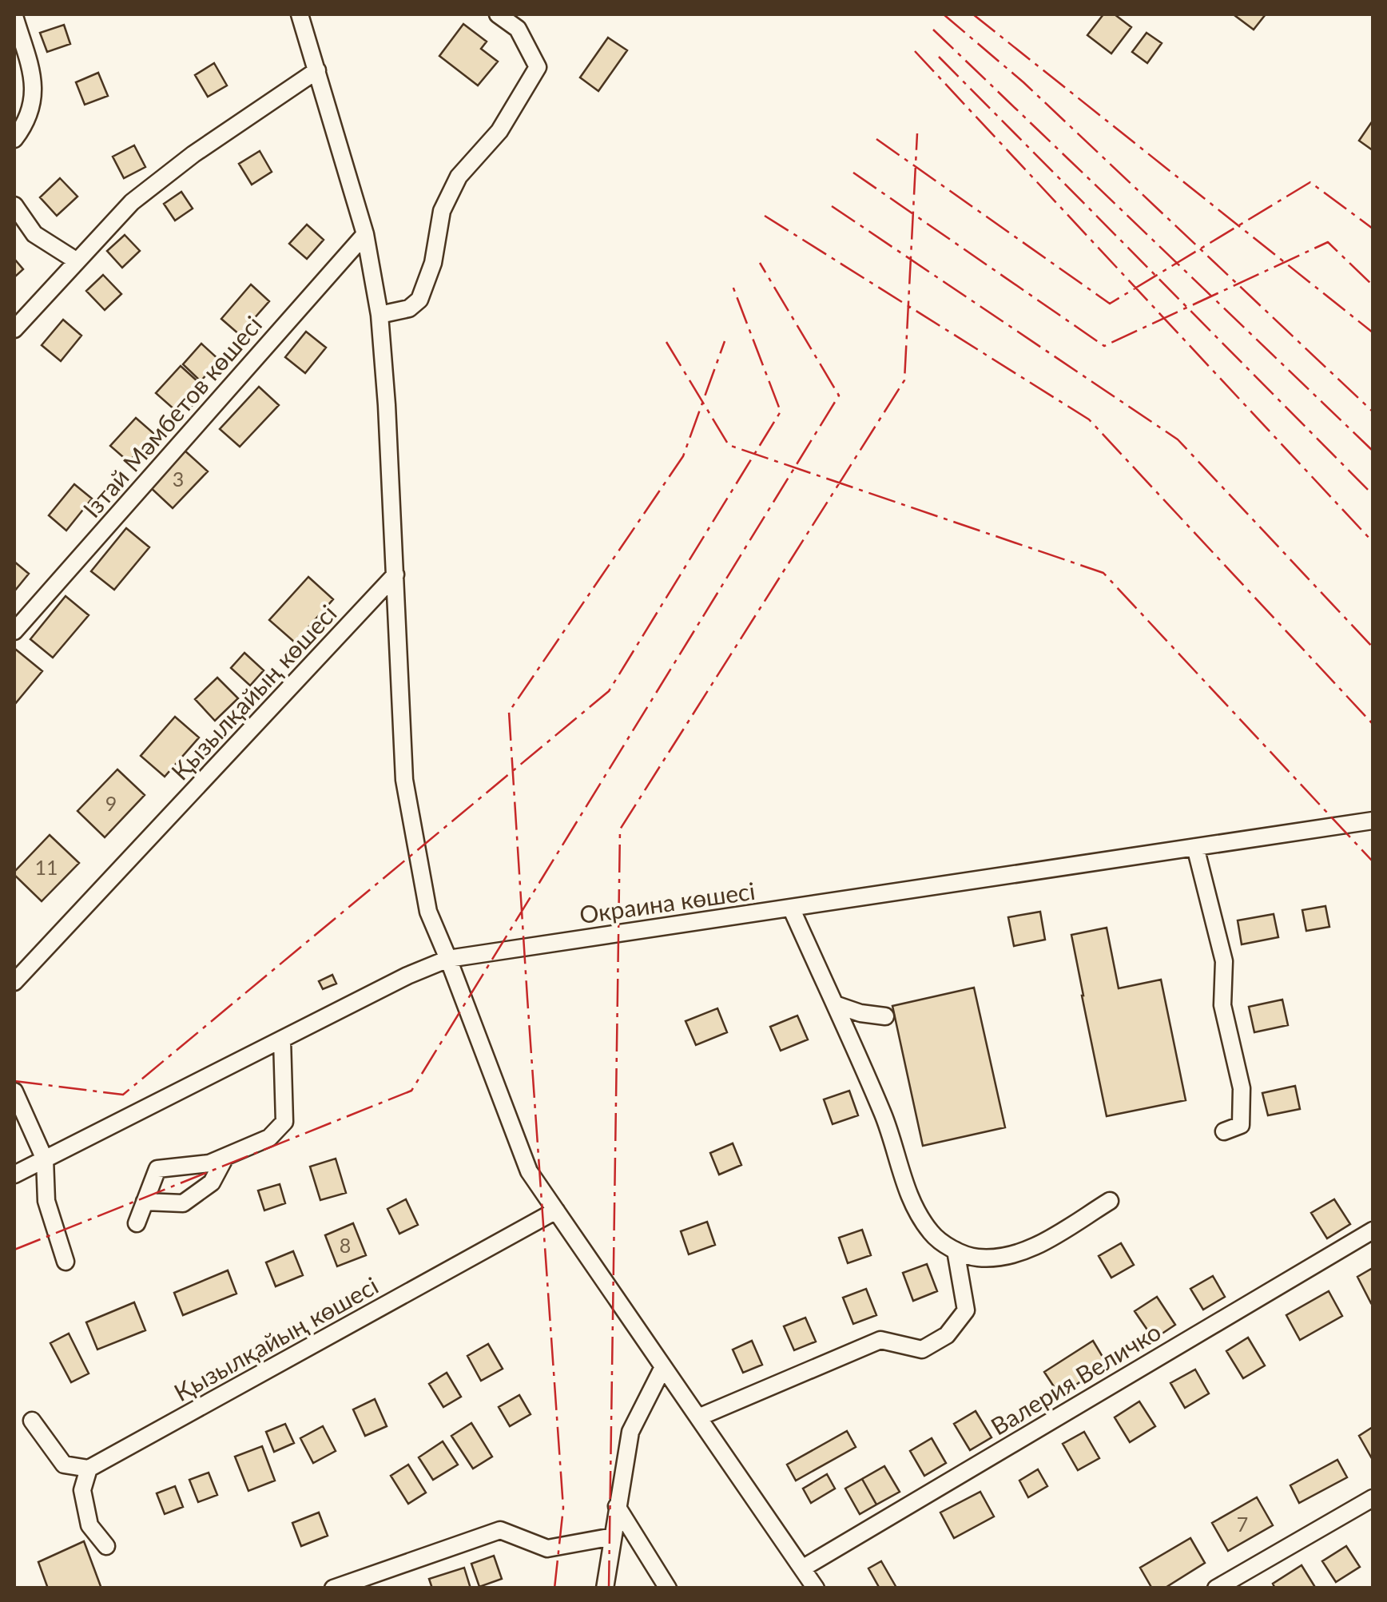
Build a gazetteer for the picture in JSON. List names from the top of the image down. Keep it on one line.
{"streets":{"street":["Ізтай Мәмбетов көшесі","Қызылқайың көшесі","Окраина көшесі","Валерия Величко"]},"house_numbers":["3","9","11","8","7"]}
